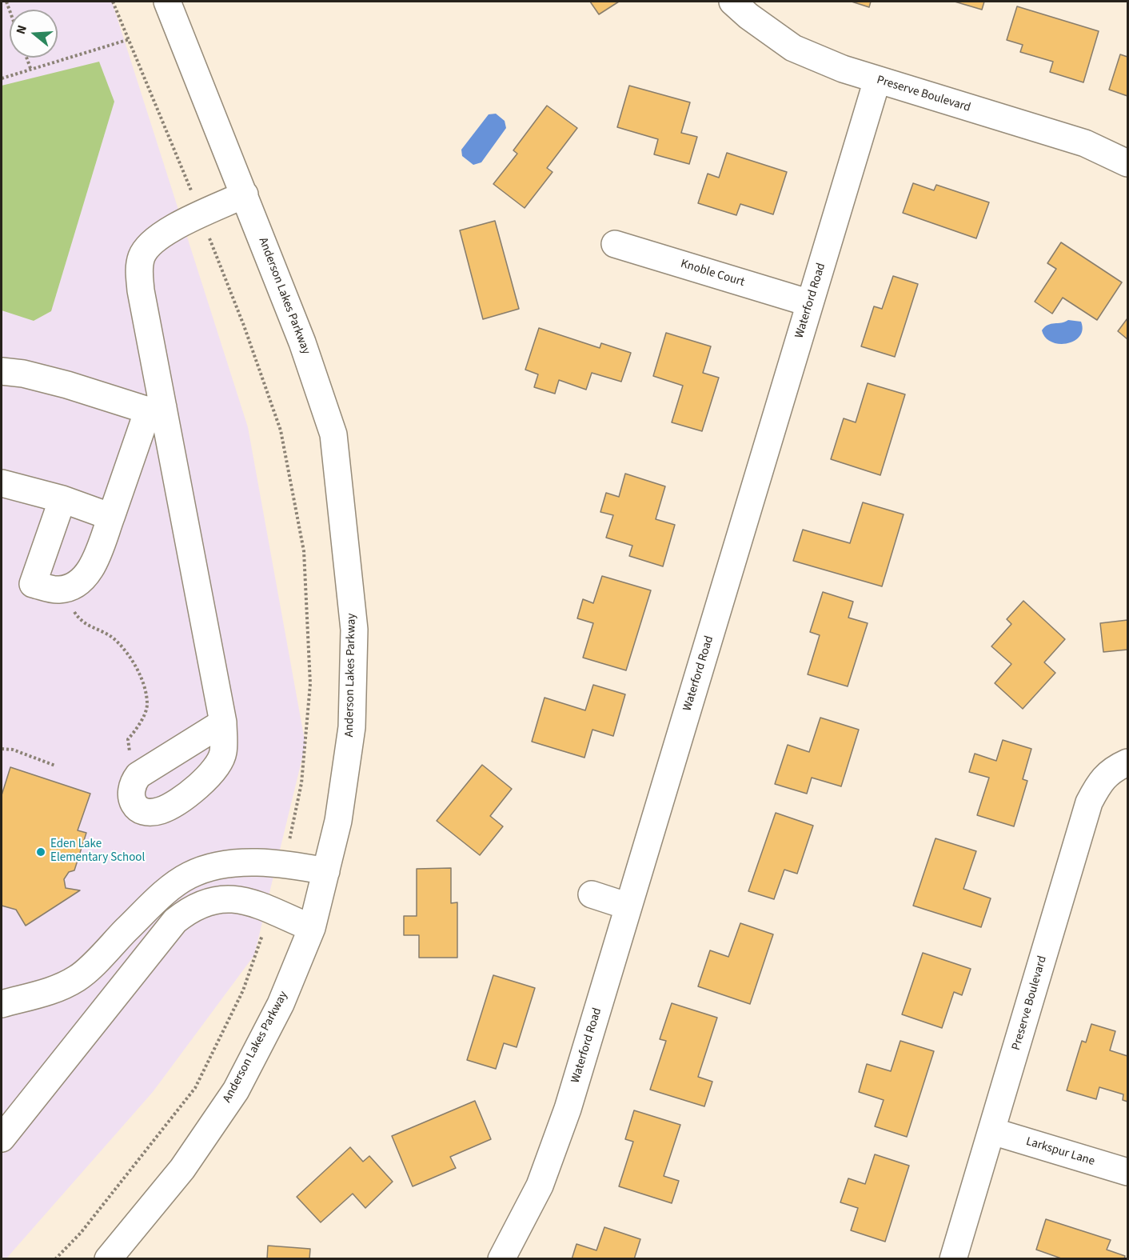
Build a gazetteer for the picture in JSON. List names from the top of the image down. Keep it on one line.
{"streets":{"street":["Preserve Boulevard","Knoble Court","Anderson Lakes Parkway","Waterford Road","Larkspur Lane"]},"crossings":[["Preserve Boulevard","Waterford Road"],["Preserve Boulevard","Larkspur Lane"],["Knoble Court","Waterford Road"]],"places":["Eden Lake Elementary School"],"north":"left"}
